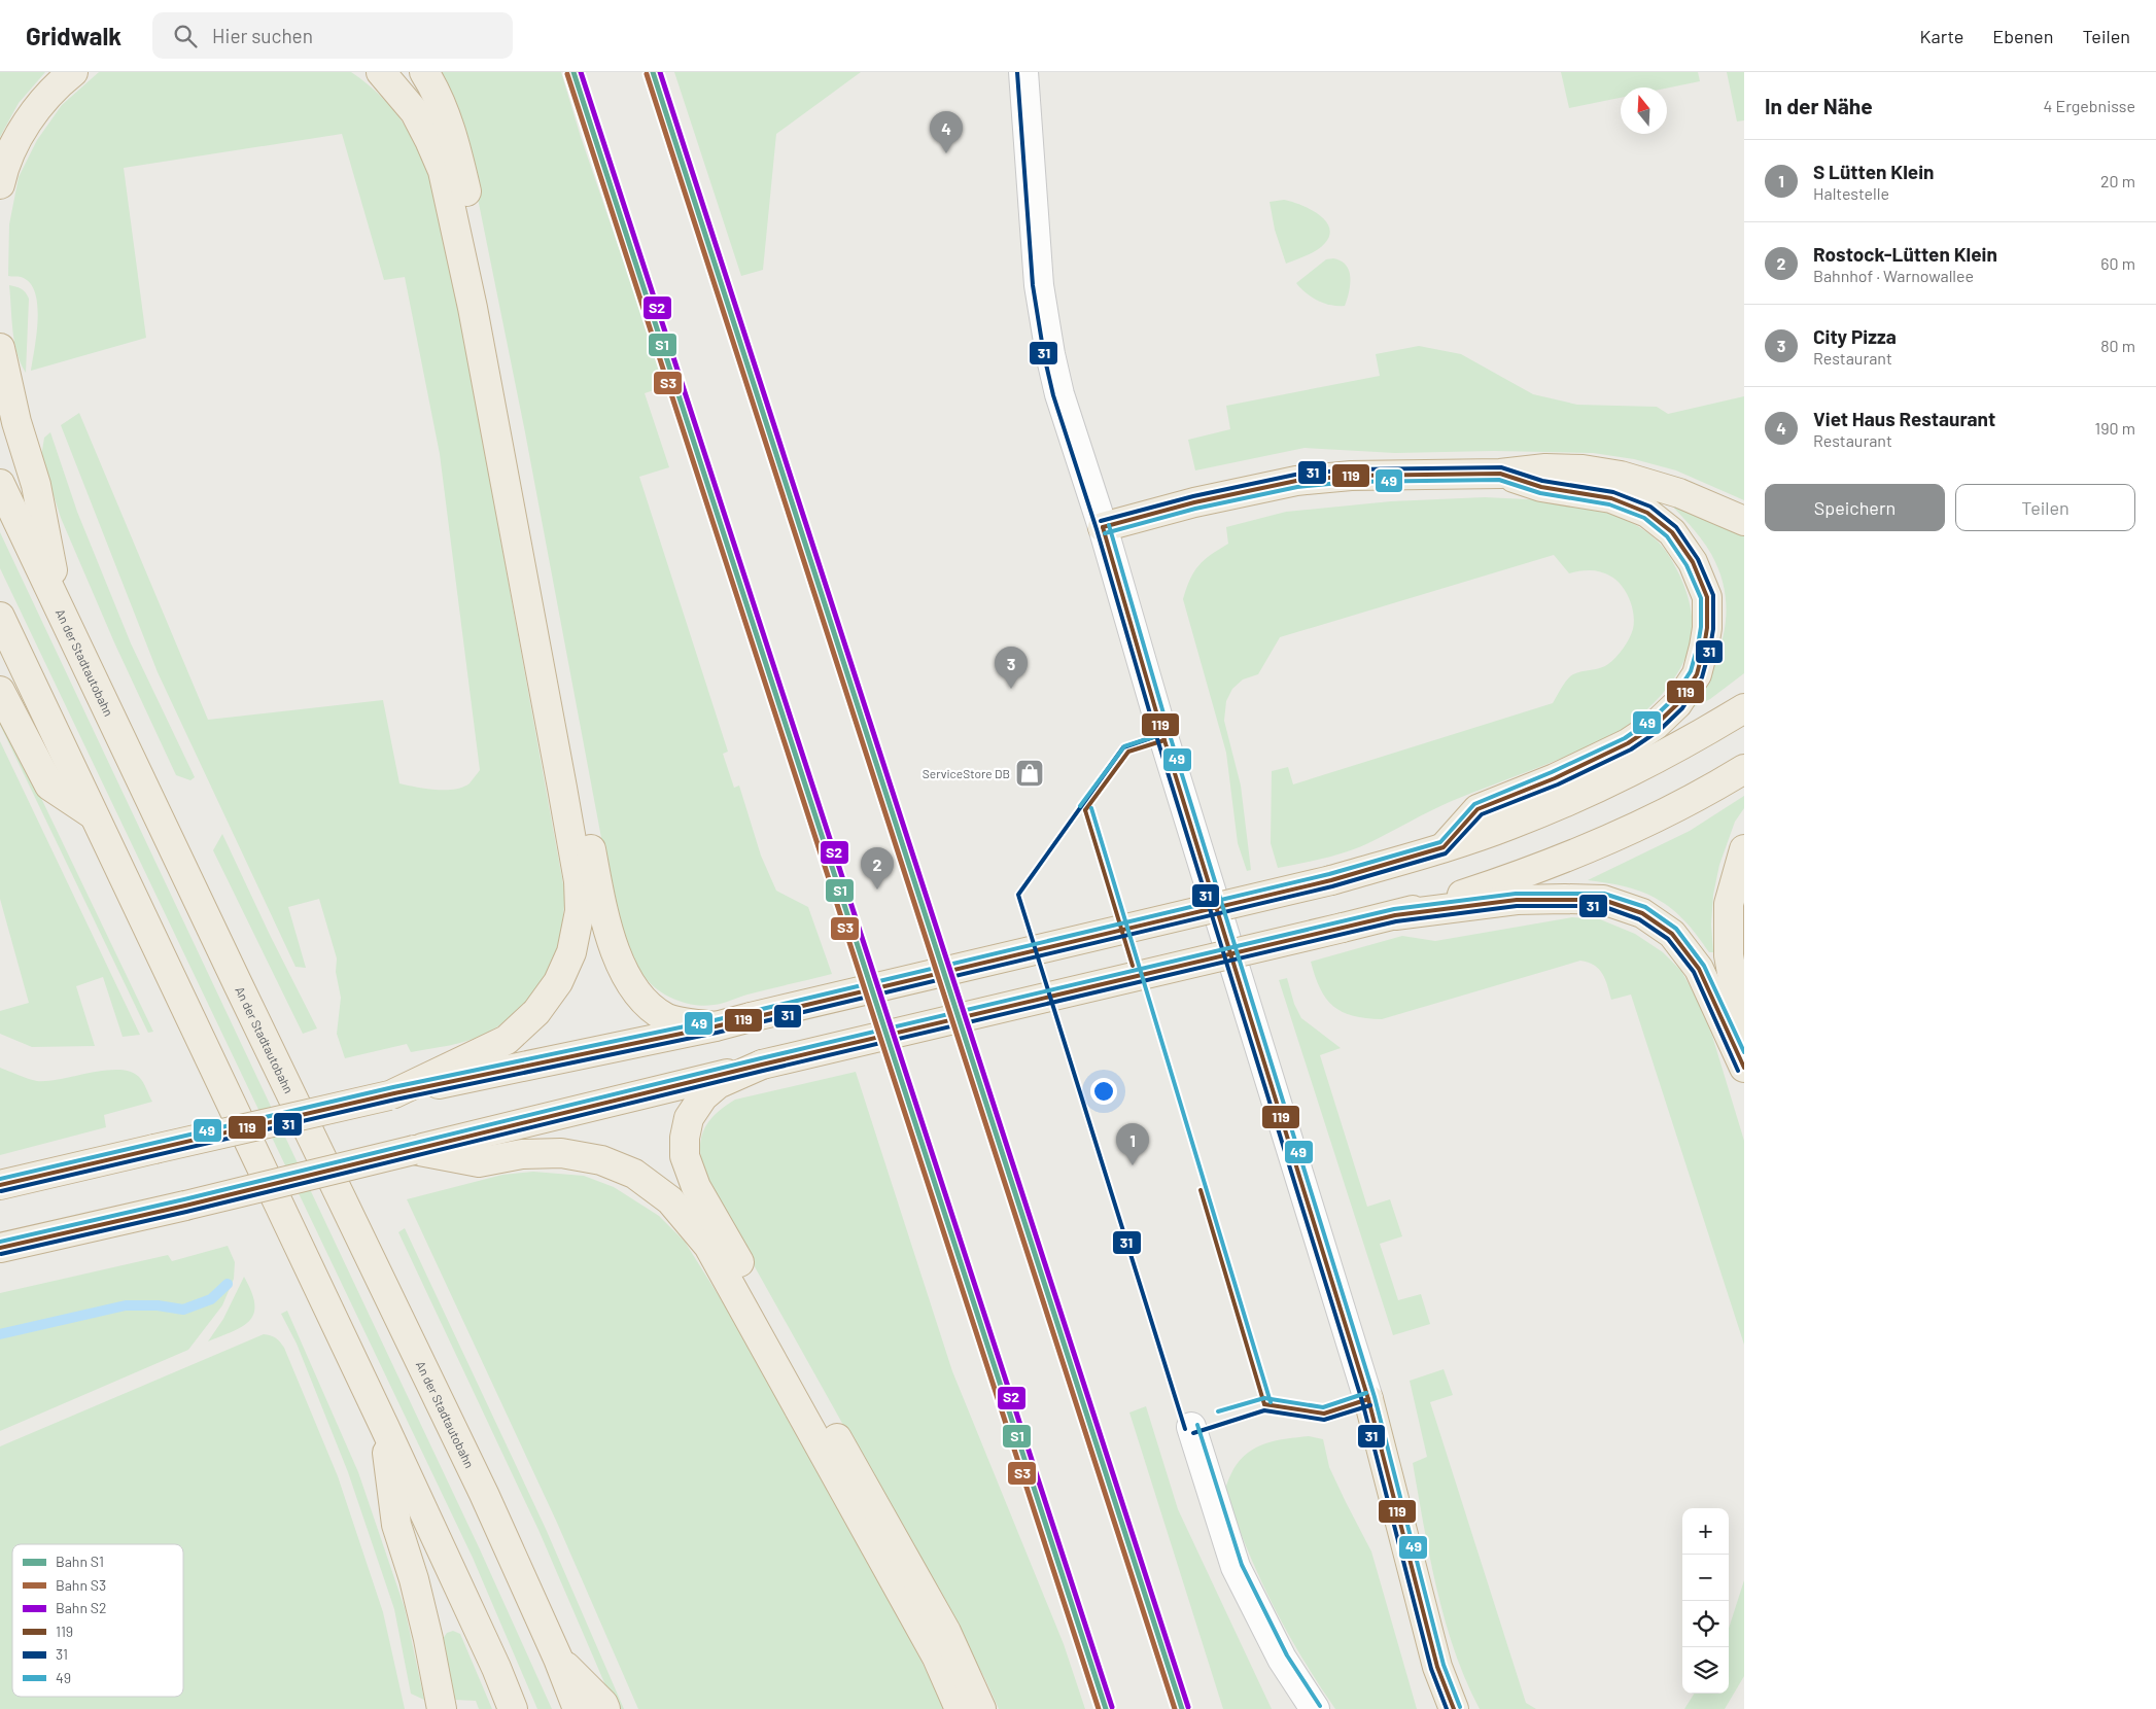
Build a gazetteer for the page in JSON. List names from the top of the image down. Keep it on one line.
{"streets":{"highway":["An der Stadtautobahn"]},"places":{"shop":["ServiceStore DB"]},"lines":["rail line S1","rail line S2","transit line 31","rail line S3","transit line 119","transit line 49"],"legend":["Bahn S1","Bahn S3","Bahn S2","119","31","49"],"north":"top","page":{"header":"Gridwalk","search":"Hier suchen","nav":["Karte","Ebenen","Teilen"],"heading":["In der Nähe","4 Ergebnisse"],"pins":["4","3","2","1"],"list":[{"mark":"1","name":"S Lütten Klein","note":"Haltestelle","value":"20 m"},{"mark":"2","name":"Rostock-Lütten Klein","note":"Bahnhof · Warnowallee","value":"60 m"},{"mark":"3","name":"City Pizza","note":"Restaurant","value":"80 m"},{"mark":"4","name":"Viet Haus Restaurant","note":"Restaurant","value":"190 m"}],"buttons":["Speichern","Teilen"],"map_buttons":["+","−"]}}
